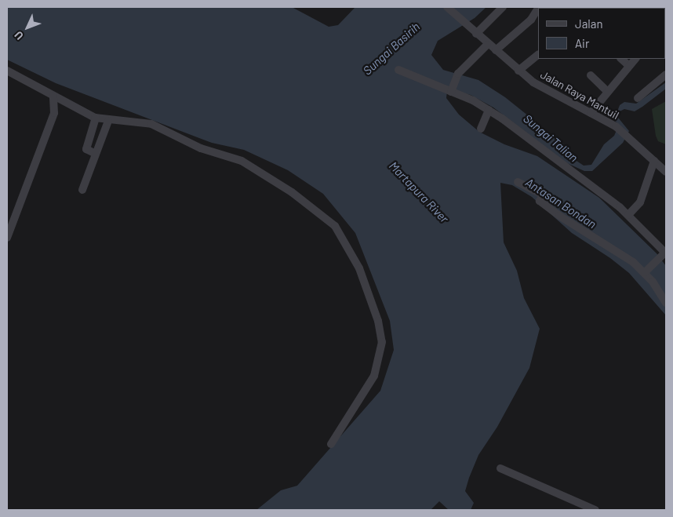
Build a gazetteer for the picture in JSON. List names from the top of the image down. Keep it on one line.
{"streets":{"street":["Jalan Raya Mantuil"]},"water":["Sungai Basirih","Sungai Talian","Martapura River","Antasan Bondan"],"legend":["Jalan","Air"],"north":"bottom left"}
